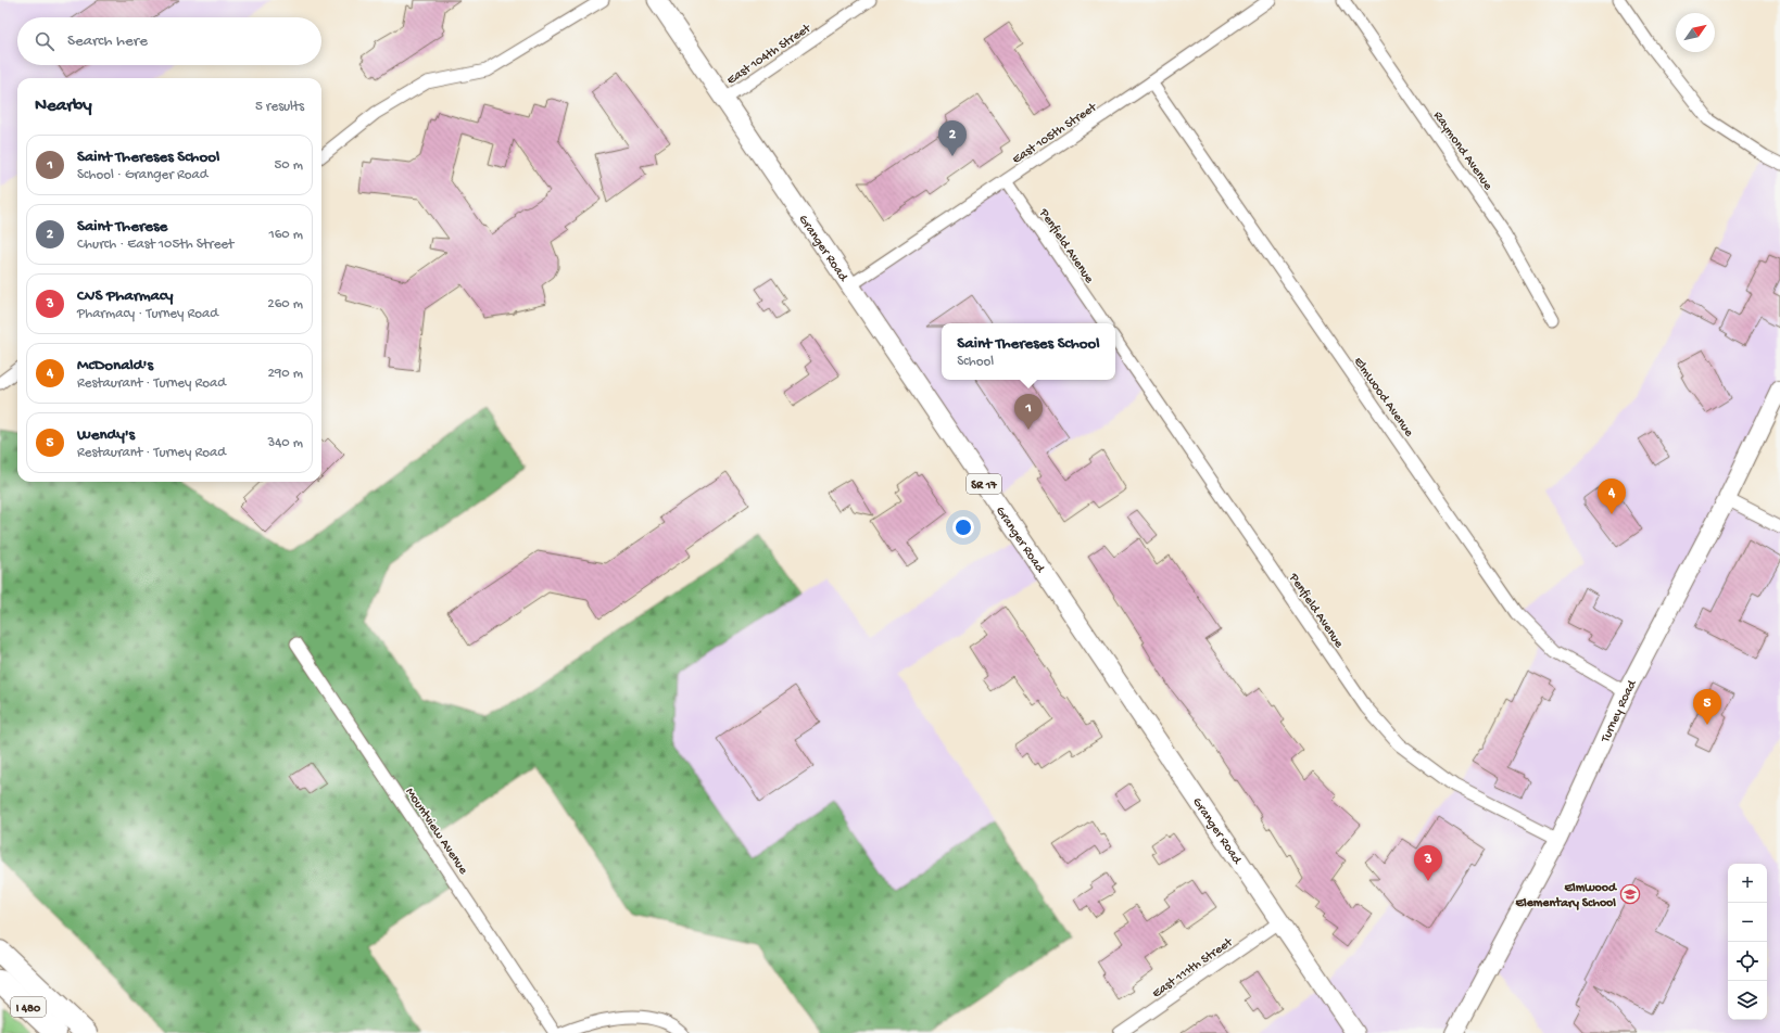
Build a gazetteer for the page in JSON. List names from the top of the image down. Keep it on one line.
{"streets":{"highway":["I 480"],"main road":["Granger Road","SR 17","Turney Road"],"street":["East 104th Street","East 105th Street","Raymond Avenue","Penfield Avenue","Elmwood Avenue","Mountview Avenue","East 111th Street"]},"crossings":[["East 104th Street","Granger Road"],["East 105th Street","Penfield Avenue"],["East 105th Street","Granger Road"],["East 105th Street","Elmwood Avenue"],["Penfield Avenue","Turney Road"],["Granger Road","East 111th Street"],["Elmwood Avenue","Turney Road"]],"places":{"school or university":["Elmwood Elementary School"]},"north":"top right","page":{"search":"Search here","heading":["Nearby","5 results"],"pins":["2","1","4","5","3"],"list":[{"mark":"1","name":"Saint Thereses School","note":"School · Granger Road","value":"50 m"},{"mark":"2","name":"Saint Therese","note":"Church · East 105th Street","value":"160 m"},{"mark":"3","name":"CVS Pharmacy","note":"Pharmacy · Turney Road","value":"260 m"},{"mark":"4","name":"McDonald's","note":"Restaurant · Turney Road","value":"290 m"},{"mark":"5","name":"Wendy's","note":"Restaurant · Turney Road","value":"340 m"}],"popup":["Saint Thereses School","School"],"map_buttons":["+","−"]}}
